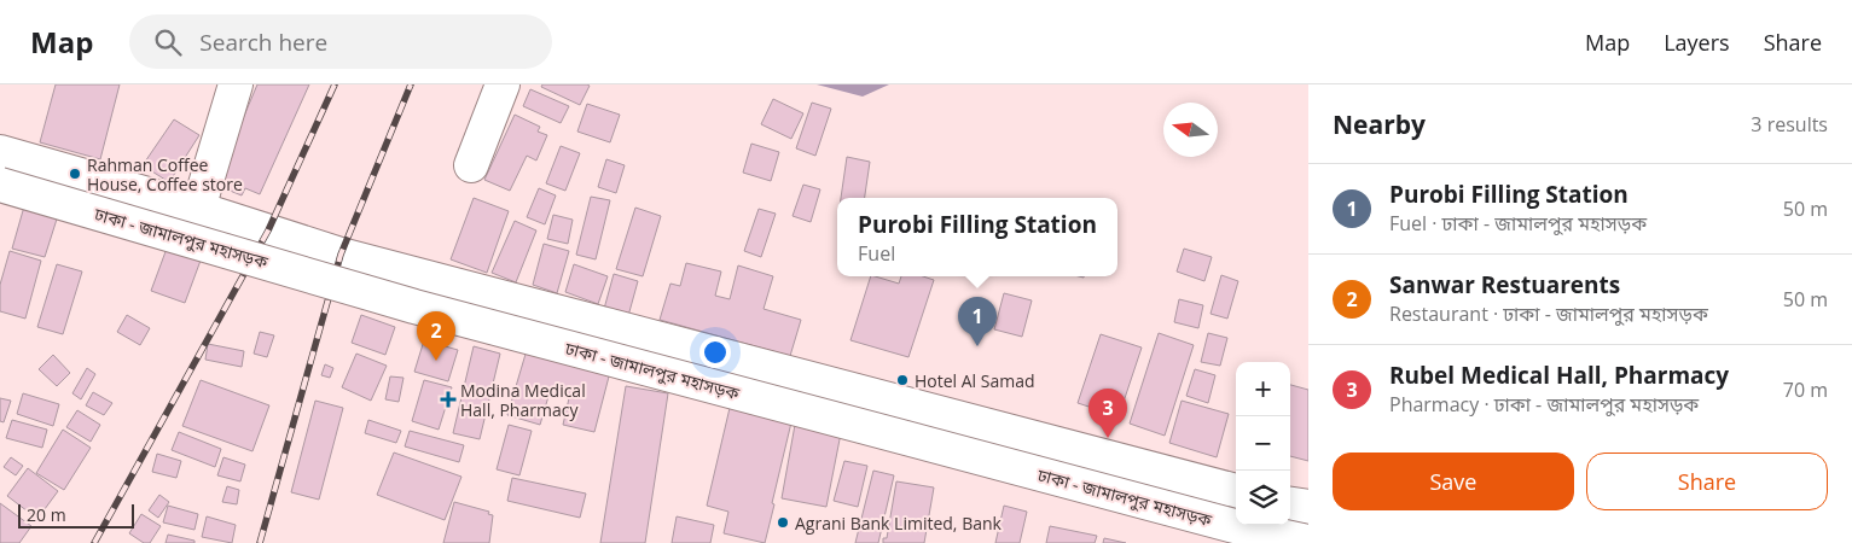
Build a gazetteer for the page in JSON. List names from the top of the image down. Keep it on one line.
{"streets":{"main road":["ঢাকা - জামালপুর মহাসড়ক"]},"places":{"other":["Rahman Coffee House, Coffee store","Hotel Al Samad","Agrani Bank Limited, Bank"],"health":["Modina Medical Hall, Pharmacy"]},"scale_bar":"20 m","north":"left","page":{"header":"Map","search":"Search here","nav":["Map","Layers","Share"],"heading":["Nearby","3 results"],"list":[{"mark":"1","name":"Purobi Filling Station","note":"Fuel · ঢাকা - জামালপুর মহাসড়ক","value":"50 m"},{"mark":"2","name":"Sanwar Restuarents","note":"Restaurant · ঢাকা - জামালপুর মহাসড়ক","value":"50 m"},{"mark":"3","name":"Rubel Medical Hall, Pharmacy","note":"Pharmacy · ঢাকা - জামালপুর মহাসড়ক","value":"70 m"}],"popup":["Purobi Filling Station","Fuel"],"pins":["1","2","3"],"map_buttons":["+","−"],"buttons":["Save","Share"],"scale":"20 m"}}
